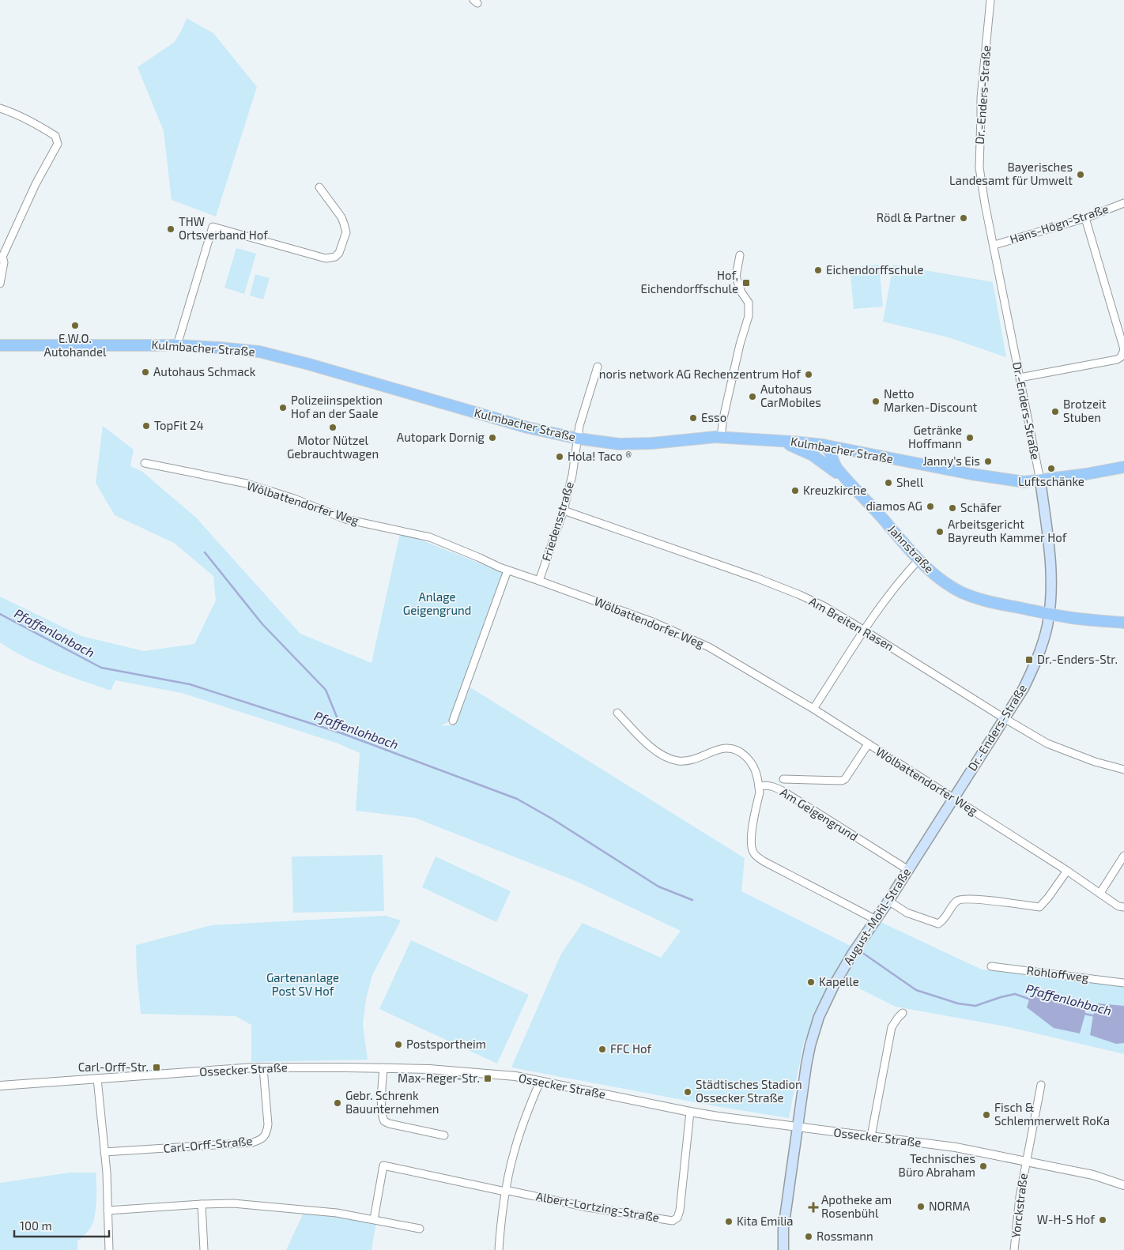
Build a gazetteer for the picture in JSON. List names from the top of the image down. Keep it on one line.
{"streets":{"main road":["Dr.-Enders-Straße","Kulmbacher Straße","Jahnstraße","August-Mohl-Straße"],"street":["Hans-Högn-Straße","Wölbattendorfer Weg","Friedensstraße","Am Breiten Rasen","Am Geigengrund","Rohloffweg","Ossecker Straße","Carl-Orff-Straße","Yorckstraße","Albert-Lortzing-Straße"]},"crossings":[["Dr.-Enders-Straße","Hans-Högn-Straße"],["Dr.-Enders-Straße","Kulmbacher Straße"],["Dr.-Enders-Straße","Wölbattendorfer Weg"],["Dr.-Enders-Straße","Jahnstraße"],["Dr.-Enders-Straße","Am Breiten Rasen"],["Dr.-Enders-Straße","August-Mohl-Straße"],["Kulmbacher Straße","Friedensstraße"],["Kulmbacher Straße","Jahnstraße"],["Wölbattendorfer Weg","Friedensstraße"],["Wölbattendorfer Weg","Am Geigengrund"],["Wölbattendorfer Weg","August-Mohl-Straße"],["Friedensstraße","Am Breiten Rasen"],["Am Geigengrund","August-Mohl-Straße"],["August-Mohl-Straße","Ossecker Straße"],["Ossecker Straße","Carl-Orff-Straße"],["Ossecker Straße","Yorckstraße"],["Ossecker Straße","Albert-Lortzing-Straße"]],"water":["Pfaffenlohbach"],"parks":["Anlage Geigengrund","Gartenanlage Post SV Hof"],"places":{"other":["Bayerisches Landesamt für Umwelt","Rödl & Partner","THW Ortsverband Hof","Eichendorffschule","E.W.O. Autohandel","Autohaus Schmack","noris network AG Rechenzentrum Hof","Autohaus CarMobiles","Netto Marken-Discount","Polizeiinspektion Hof an der Saale","Brotzeit Stuben","Esso","TopFit 24","Motor Nützel Gebrauchtwagen","Autopark Dornig","Getränke Hoffmann","Hola! Taco ®","Janny's Eis","Luftschänke","Shell","Kreuzkirche","diamos AG","Schäfer","Arbeitsgericht Bayreuth Kammer Hof","Kapelle","Postsportheim","FFC Hof","Städtisches Stadion Ossecker Straße","Gebr. Schrenk Bauunternehmen","Fisch & Schlemmerwelt RoKa","Technisches Büro Abraham","NORMA","W-H-S Hof","Kita Emilia","Rossmann"],"transit":["Hof, Eichendorffschule","Dr.-Enders-Str.","Carl-Orff-Str.","Max-Reger-Str."],"health":["Apotheke am Rosenbühl"]},"scale_bar":"100 m"}
